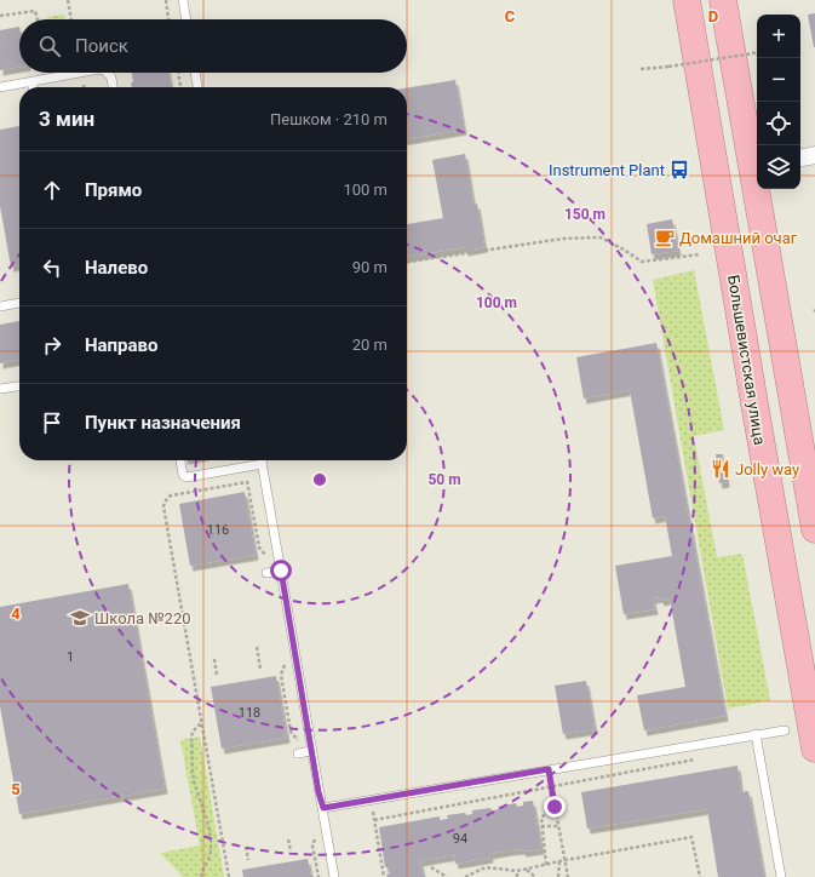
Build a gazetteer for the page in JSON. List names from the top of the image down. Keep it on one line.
{"streets":{"highway":["Большевистская улица"]},"places":{"bus stop":["Instrument Plant"],"cafe":["Домашний очаг"],"restaurant":["Jolly way"],"school or university":["Школа №220"]},"house_numbers":["116","1","118","94"],"page":{"map_buttons":["+","−"],"search":"Поиск","heading":["3 мин","Пешком · 210 m"],"list":[["Прямо","100 m"],["Налево","90 m"],["Направо","20 m"],"Пункт назначения"]},"grid":{"columns":["C","D"],"rows":["4","5"]},"rings":["150 m","100 m","50 m"]}
